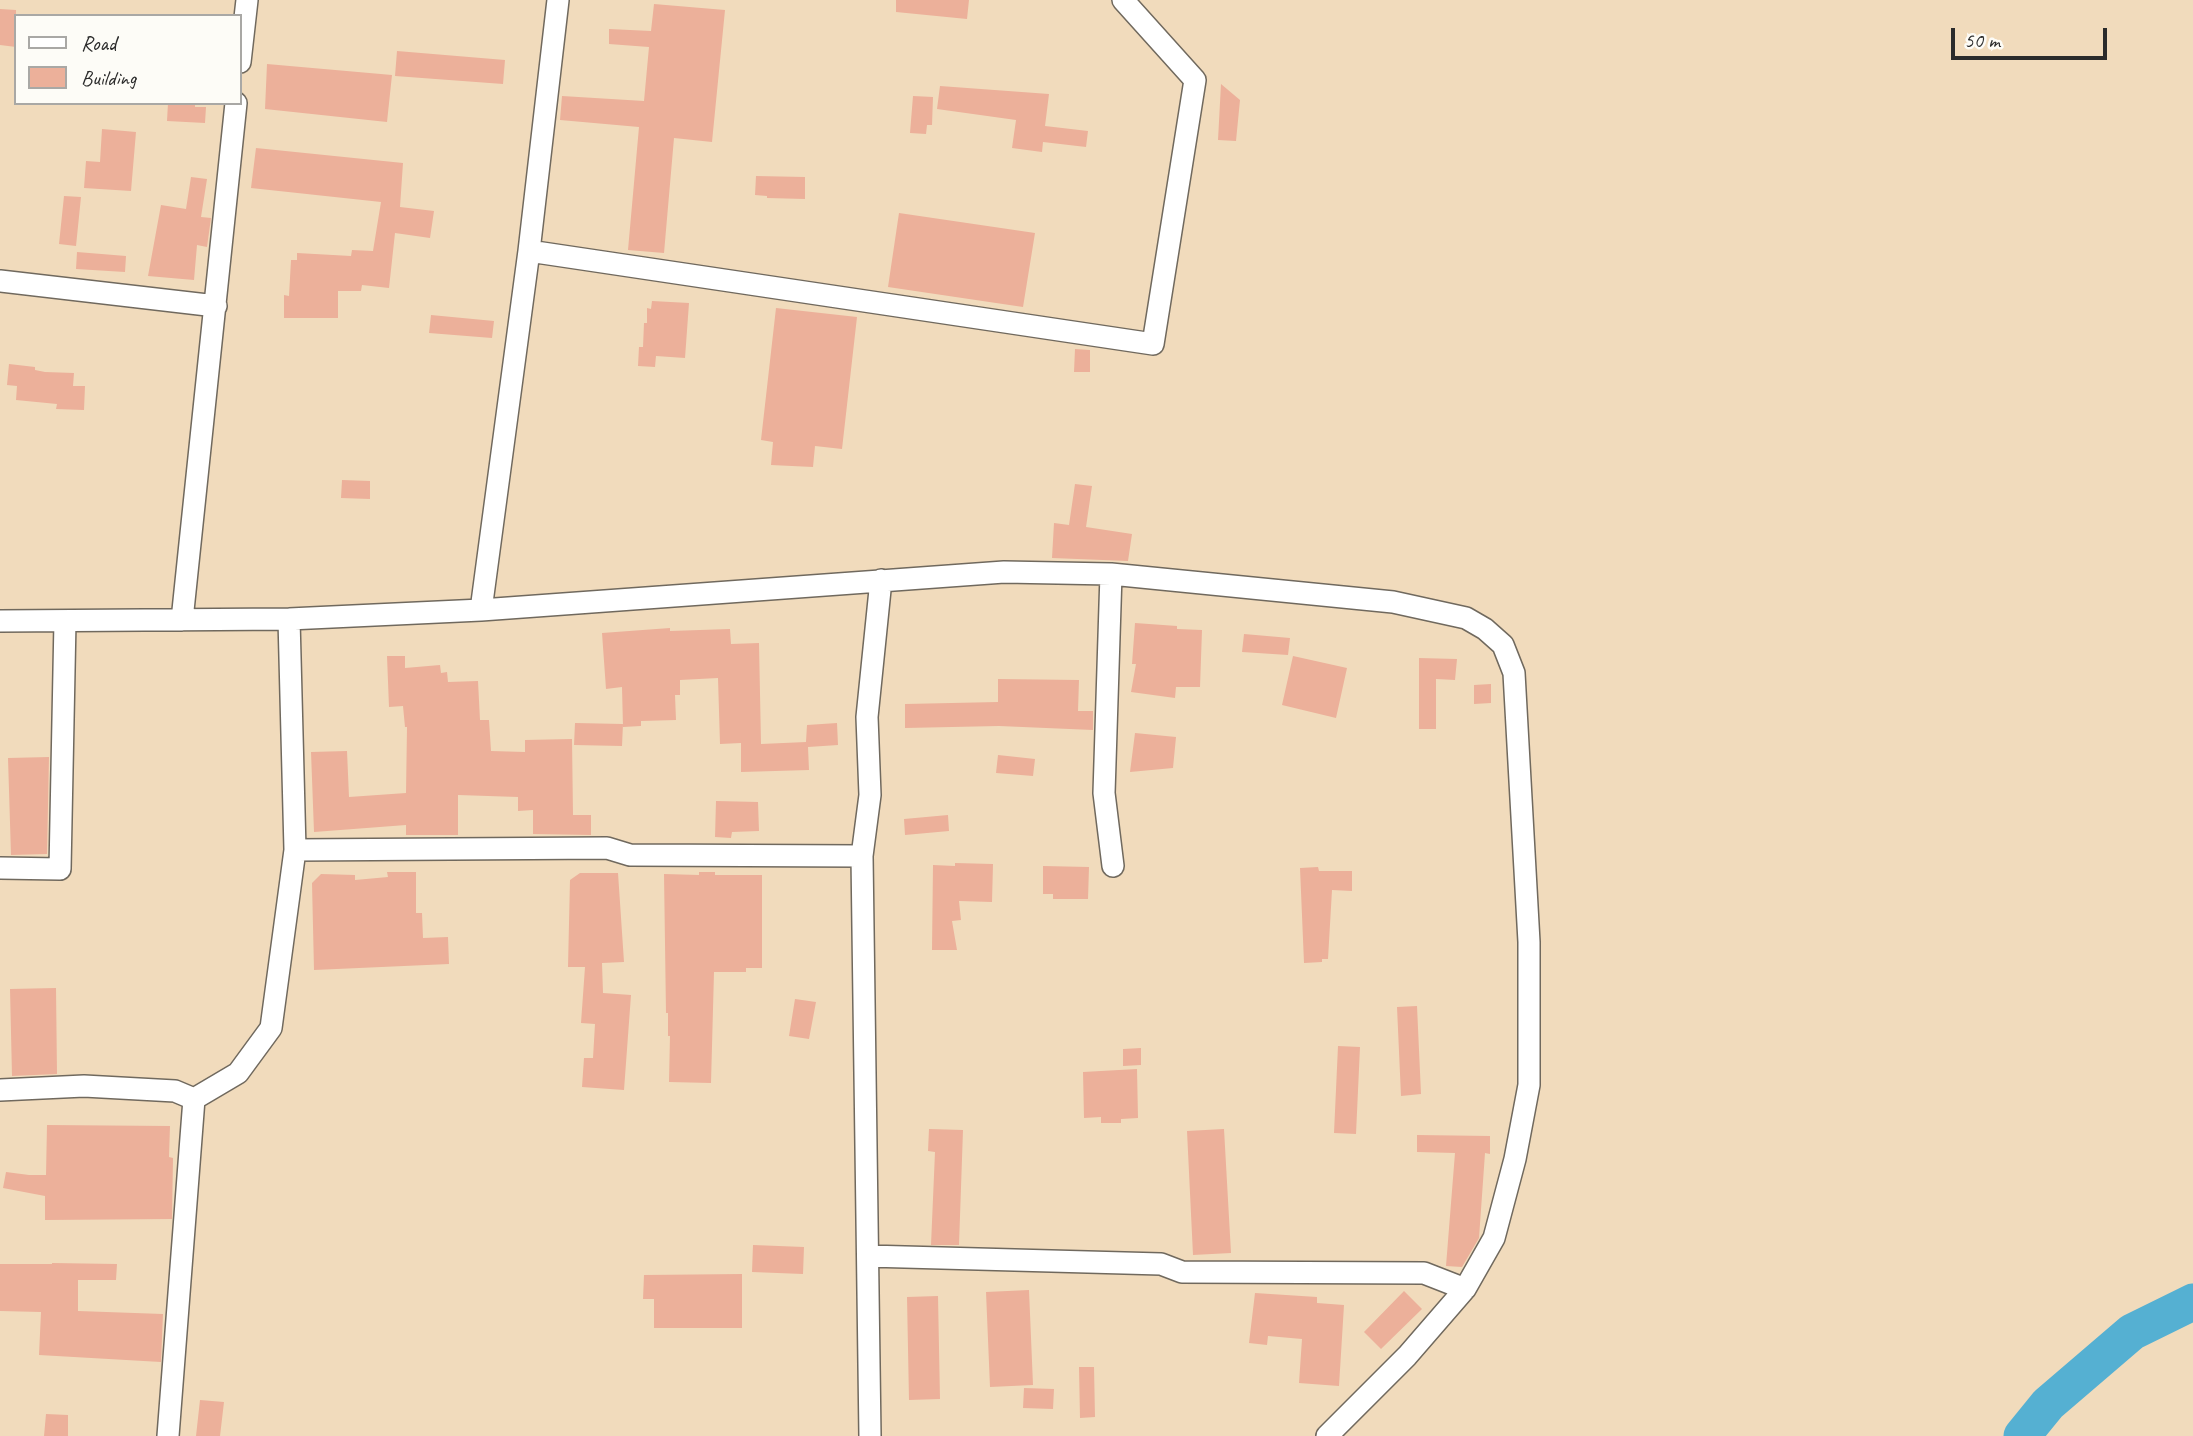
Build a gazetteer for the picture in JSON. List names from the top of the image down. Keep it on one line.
{"legend":["Road","Building"],"scale_bar":"50 m"}
